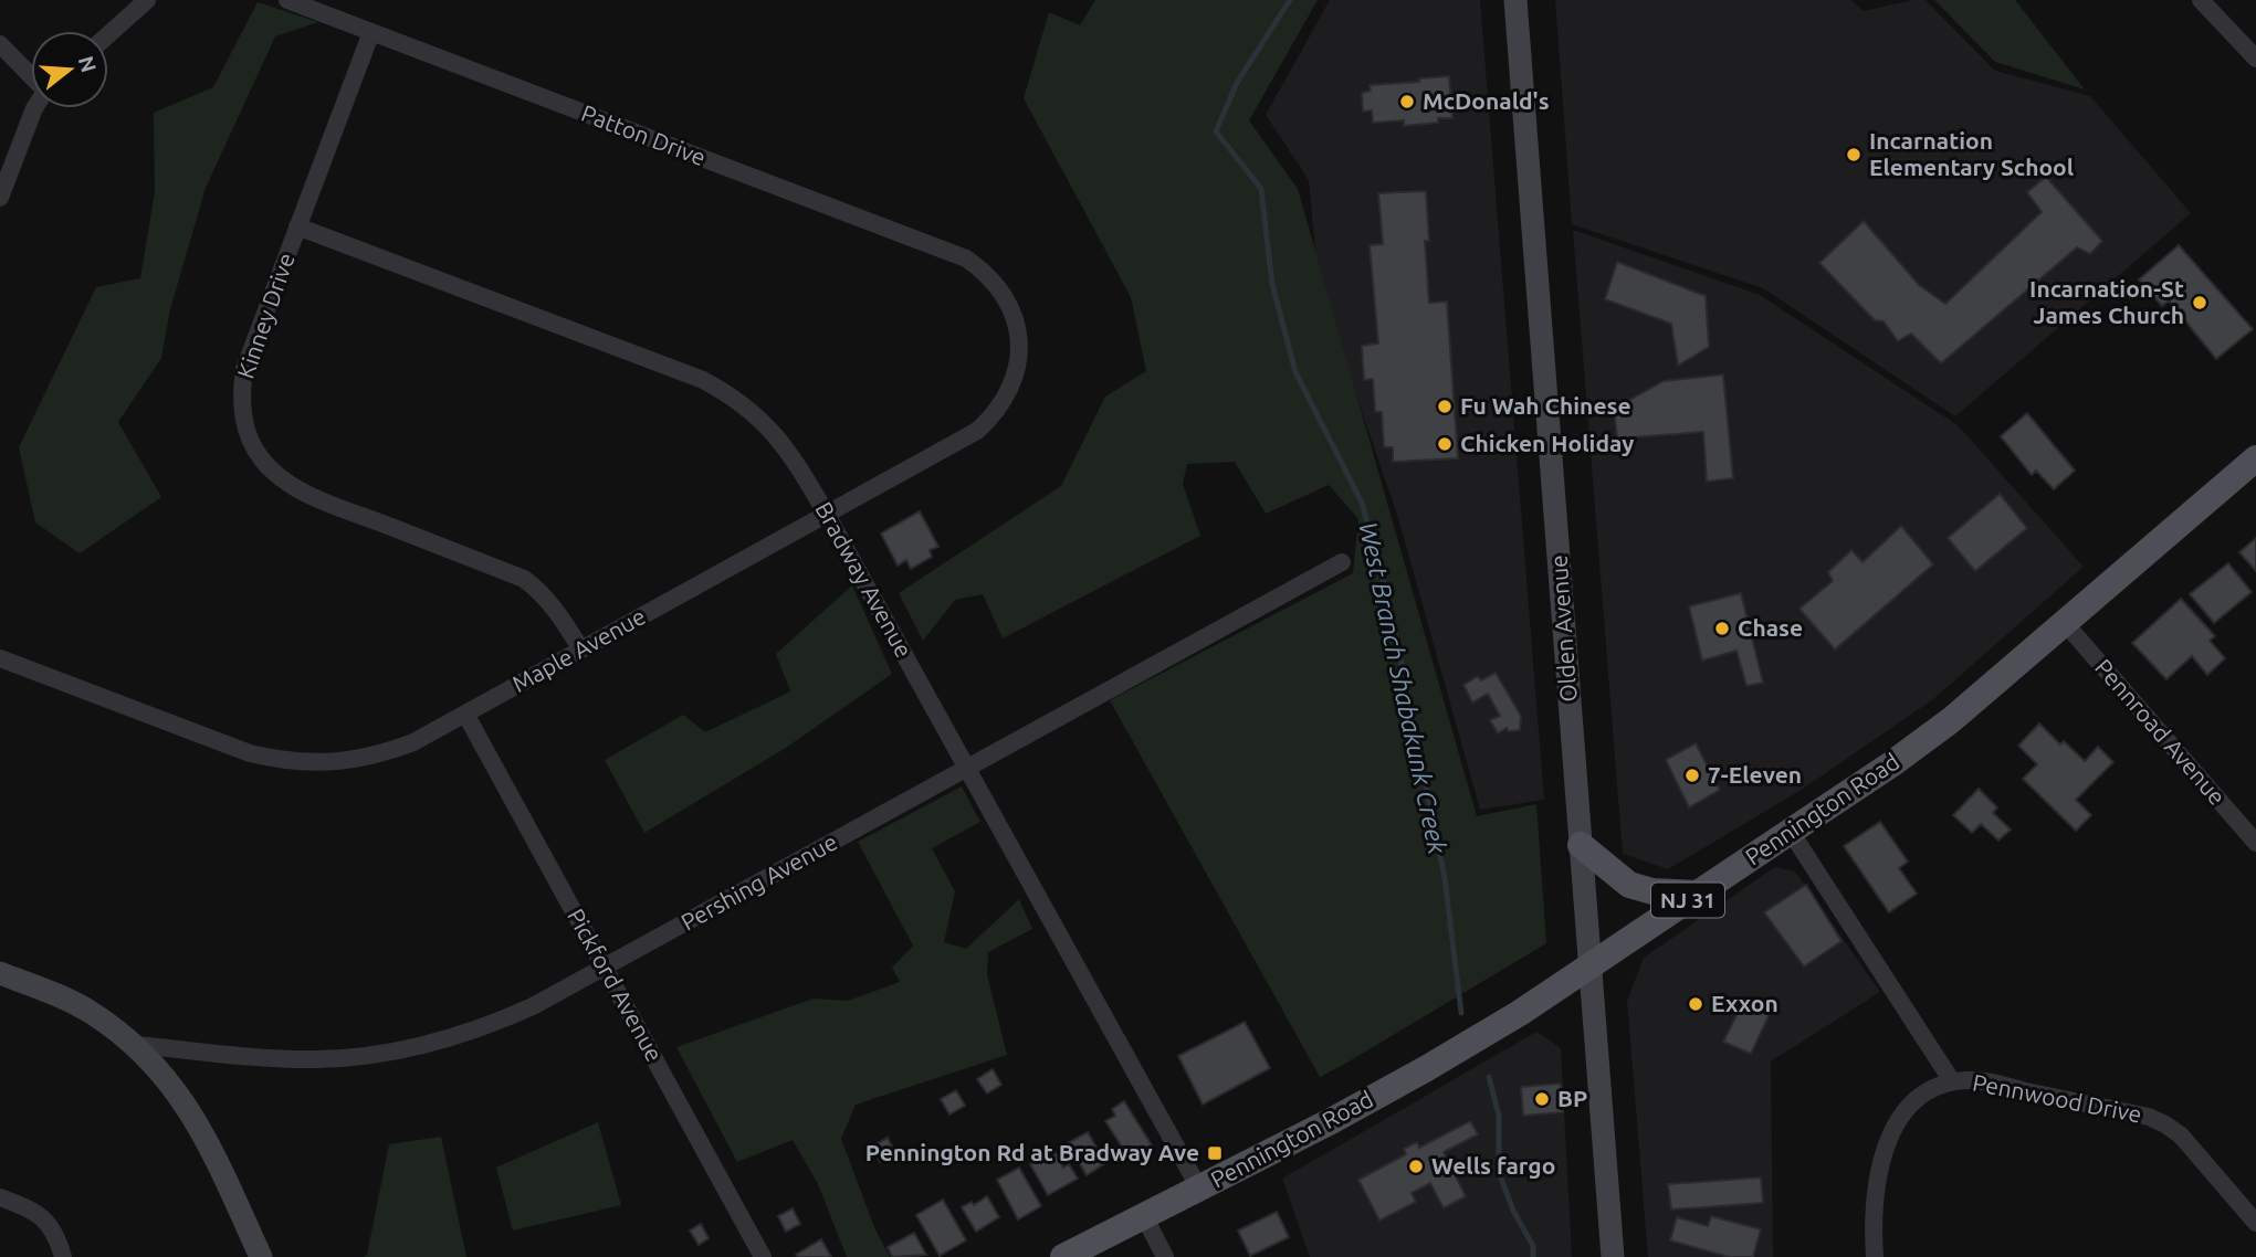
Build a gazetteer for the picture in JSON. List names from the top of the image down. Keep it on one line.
{"streets":{"main road":["Olden Avenue","Pennington Road","NJ 31"],"street":["Patton Drive","Kinney Drive","Bradway Avenue","Maple Avenue","Pennroad Avenue","Pershing Avenue","Pickford Avenue","Pennwood Drive"]},"crossings":[["Patton Drive","Kinney Drive"],["Patton Drive","Maple Avenue"],["Kinney Drive","Bradway Avenue"],["Kinney Drive","Maple Avenue"],["Bradway Avenue","Maple Avenue"],["Bradway Avenue","Pennington Road"],["Bradway Avenue","Pershing Avenue"],["Olden Avenue","Pennington Road"],["Maple Avenue","Pickford Avenue"],["Pennroad Avenue","Pennington Road"],["Pennington Road","Pennwood Drive"],["Pershing Avenue","Pickford Avenue"]],"water":["West Branch Shabakunk Creek"],"places":{"other":["McDonald's","Incarnation Elementary School","Incarnation-St James Church","Fu Wah Chinese","Chicken Holiday","Chase","7-Eleven","Exxon","BP","Wells fargo"],"transit":["Pennington Rd at Bradway Ave"]},"north":"right"}
